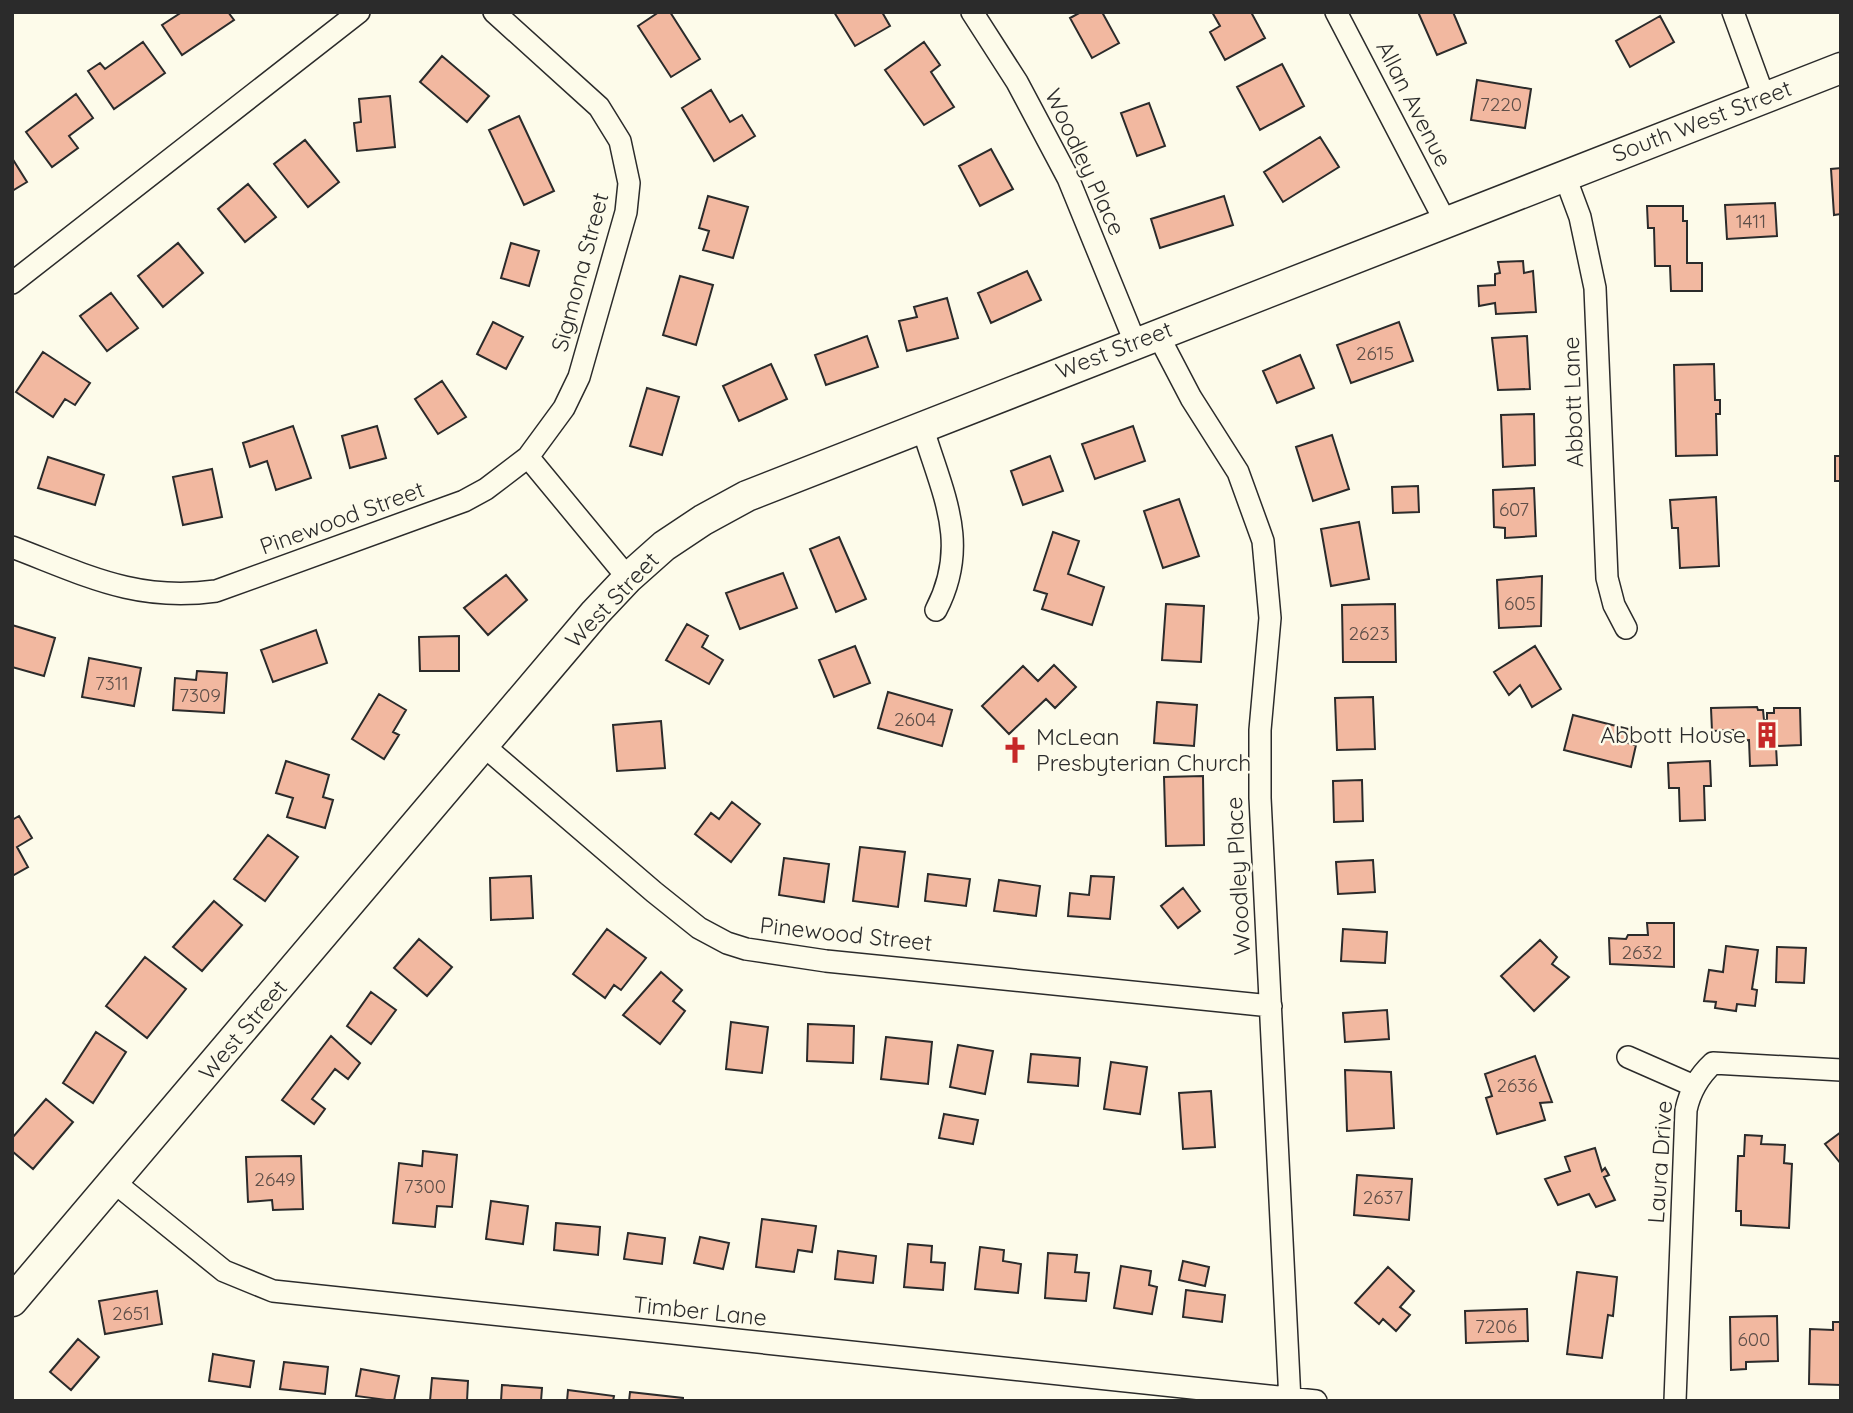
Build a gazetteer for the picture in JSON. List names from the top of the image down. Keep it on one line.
{"streets":{"main road":["South West Street","West Street"],"street":["Allan Avenue","Woodley Place","Sigmona Street","Abbott Lane","Pinewood Street","Laura Drive","Timber Lane"]},"crossings":[["Allan Avenue","West Street"],["South West Street","West Street"],["South West Street","Abbott Lane"],["Woodley Place","West Street"],["Woodley Place","Pinewood Street"],["Woodley Place","Timber Lane"],["Sigmona Street","Pinewood Street"],["West Street","Abbott Lane"],["West Street","Pinewood Street"],["West Street","Timber Lane"]],"places":{"building":["Abbott House"],"church":["McLean Presbyterian Church"]},"house_numbers":["7220","1411","2615","607","605","2623","7311","7309","2604","2632","2636","2649","7300","2637","2651","7206","600"]}
